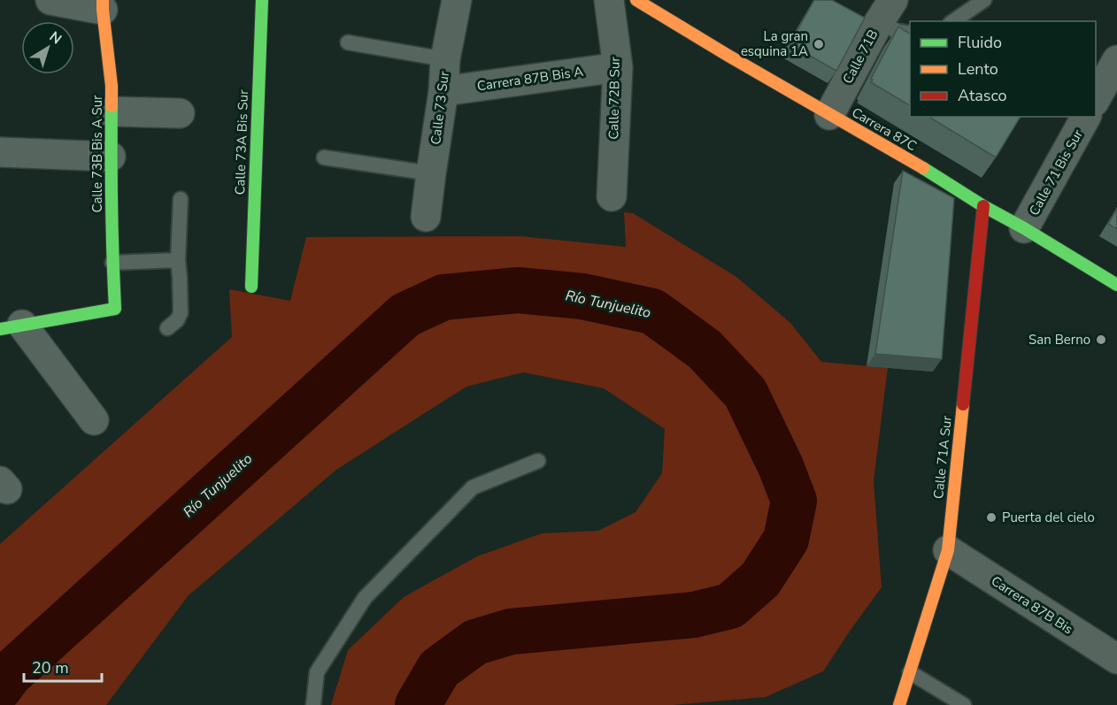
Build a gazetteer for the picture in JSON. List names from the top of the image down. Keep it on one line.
{"streets":{"street":["Calle 71B","Carrera 87B Bis A","Calle 72B Sur","Calle 73 Sur","Carrera 87C","Calle 73A Bis Sur","Calle 73B Bis A Sur","Calle 71 Bis Sur","Calle 71A Sur","Carrera 87B Bis"]},"crossings":[["Calle 71B","Carrera 87C"],["Carrera 87B Bis A","Calle 72B Sur"],["Carrera 87B Bis A","Calle 73 Sur"],["Carrera 87C","Calle 71 Bis Sur"],["Carrera 87C","Calle 71A Sur"],["Calle 71A Sur","Carrera 87B Bis"]],"water":["Río Tunjuelito"],"places":["La gran esquina 1A","San Berno","Puerta del cielo"],"legend":["Fluido","Lento","Atasco"],"scale_bar":"20 m","north":"top right"}
